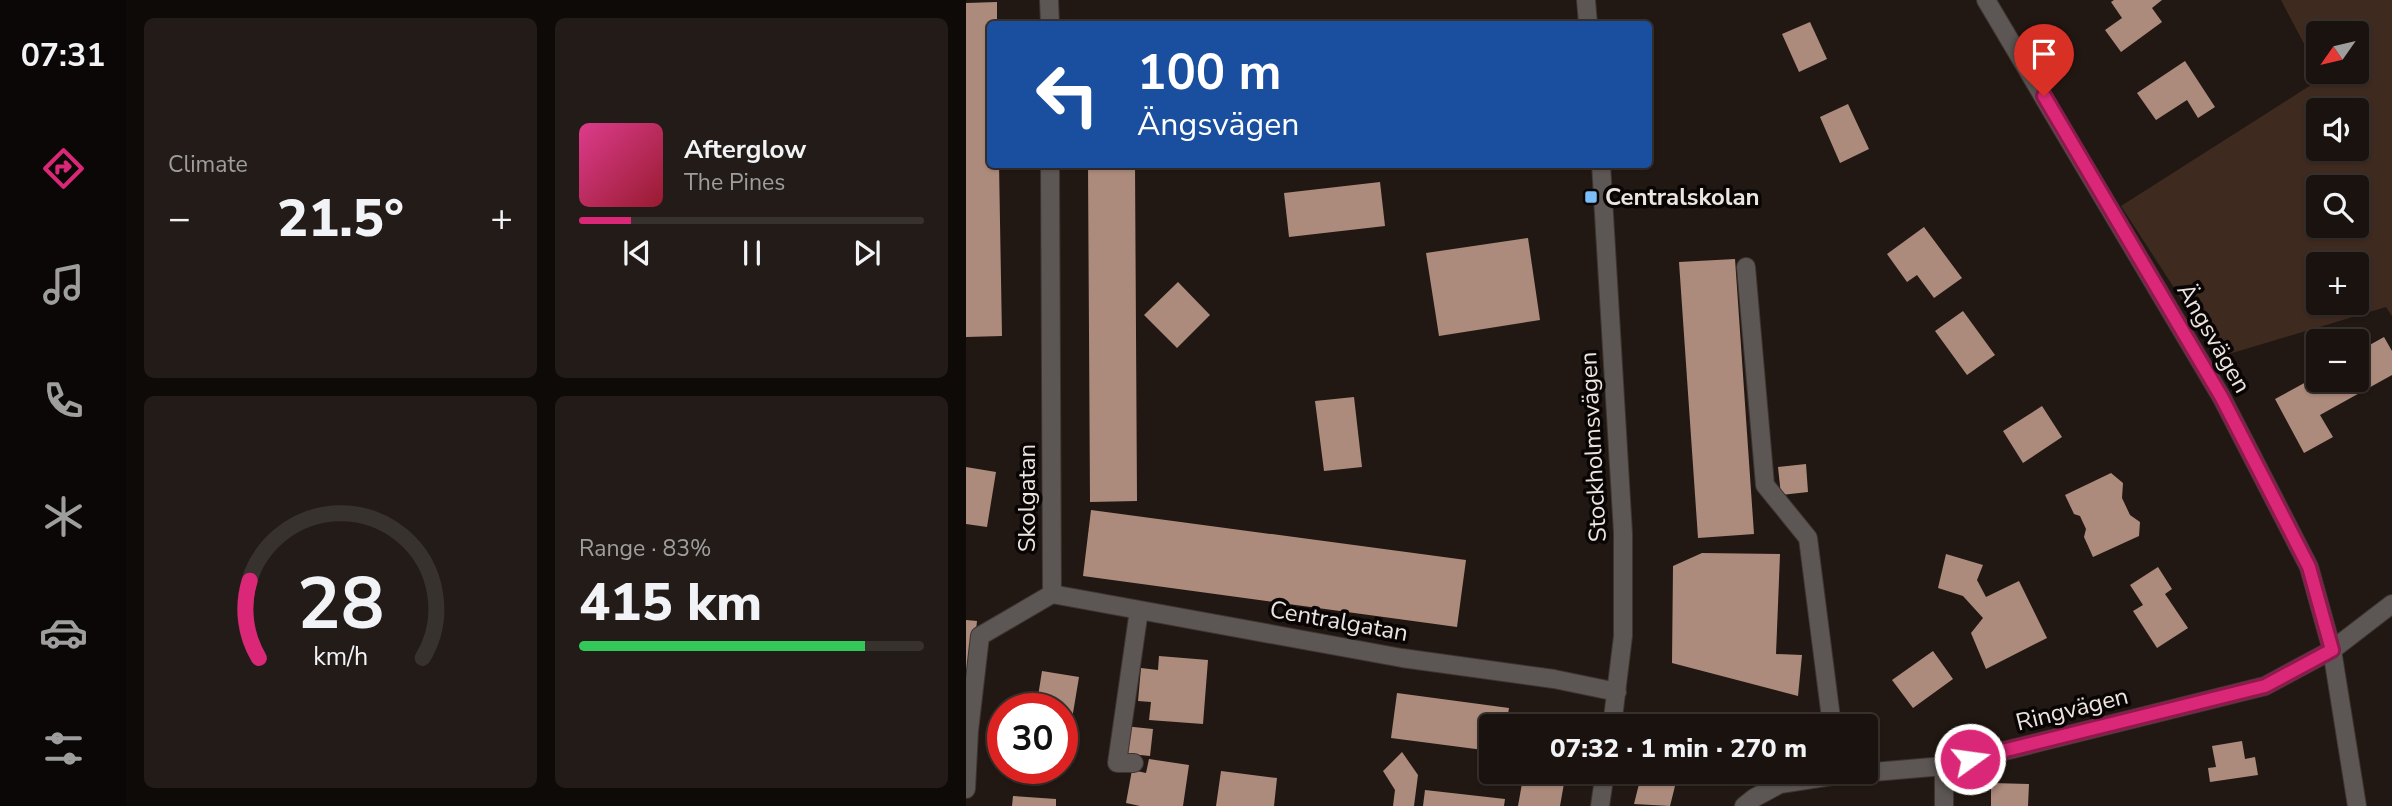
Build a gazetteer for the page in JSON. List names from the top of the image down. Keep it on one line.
{"streets":{"street":["Ängsvägen","Stockholmsvägen","Skolgatan","Centralgatan","Ringvägen"]},"crossings":[["Ängsvägen","Ringvägen"],["Stockholmsvägen","Centralgatan"],["Skolgatan","Centralgatan"]],"places":{"transit":["Centralskolan"]},"north":"bottom left","page":{"tabs":"07:31","tile":["Climate",["Range · 83%","415 km"]],"map_buttons":["+","−"],"turn":["100 m","Ängsvägen"],"song":["Afterglow","The Pines"],"heat":["−","21.5°","+"],"limit":"30","trip":"07:32 · 1 min · 270 m","gauge":["28","km/h"]}}
